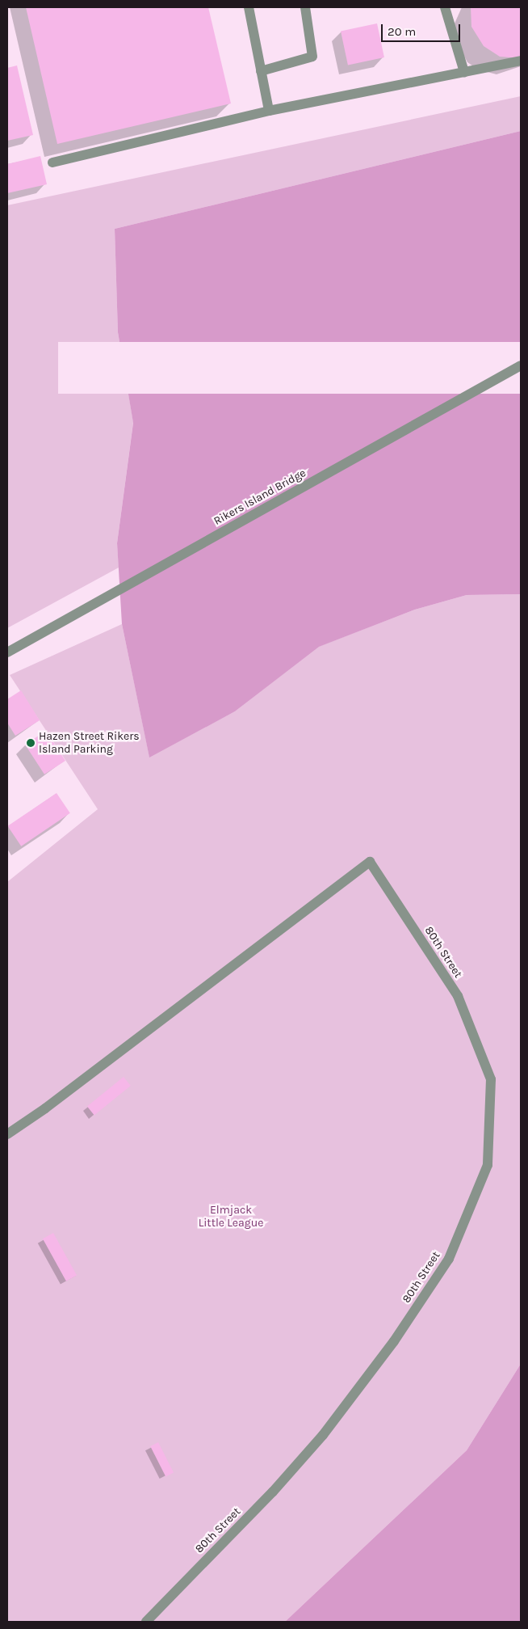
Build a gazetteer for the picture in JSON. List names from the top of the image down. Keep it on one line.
{"streets":{"street":["Rikers Island Bridge","80th Street"]},"parks":["Elmjack Little League"],"places":["Hazen Street Rikers Island Parking"],"scale_bar":"20 m"}
